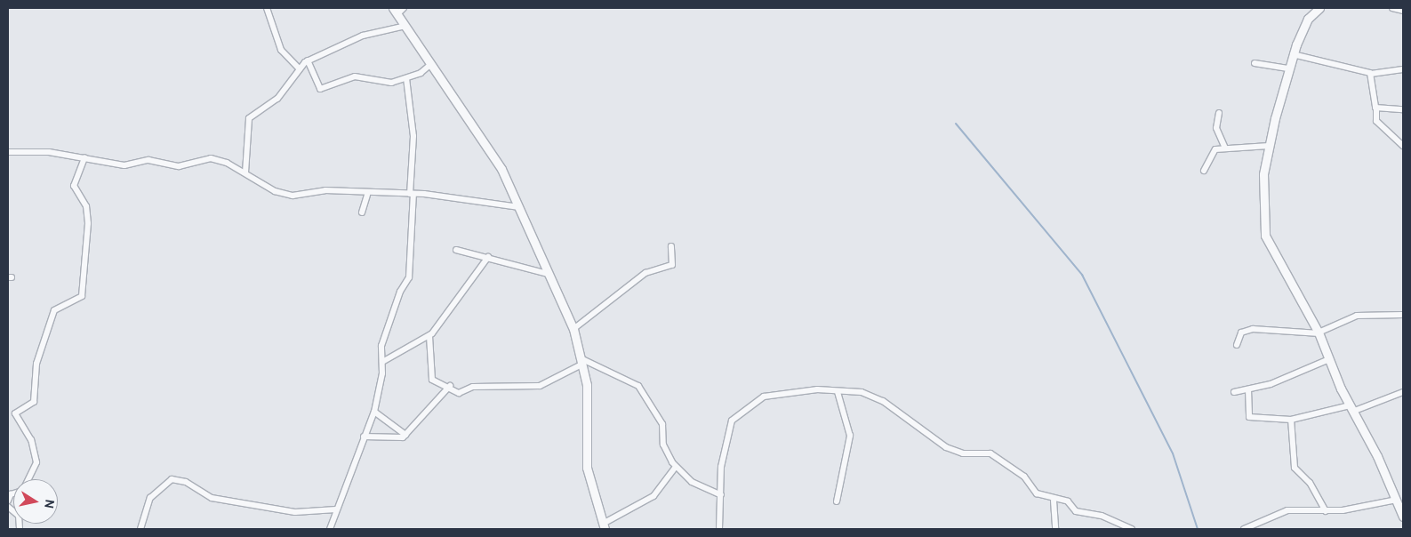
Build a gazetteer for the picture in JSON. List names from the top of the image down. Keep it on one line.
{"north":"right"}
